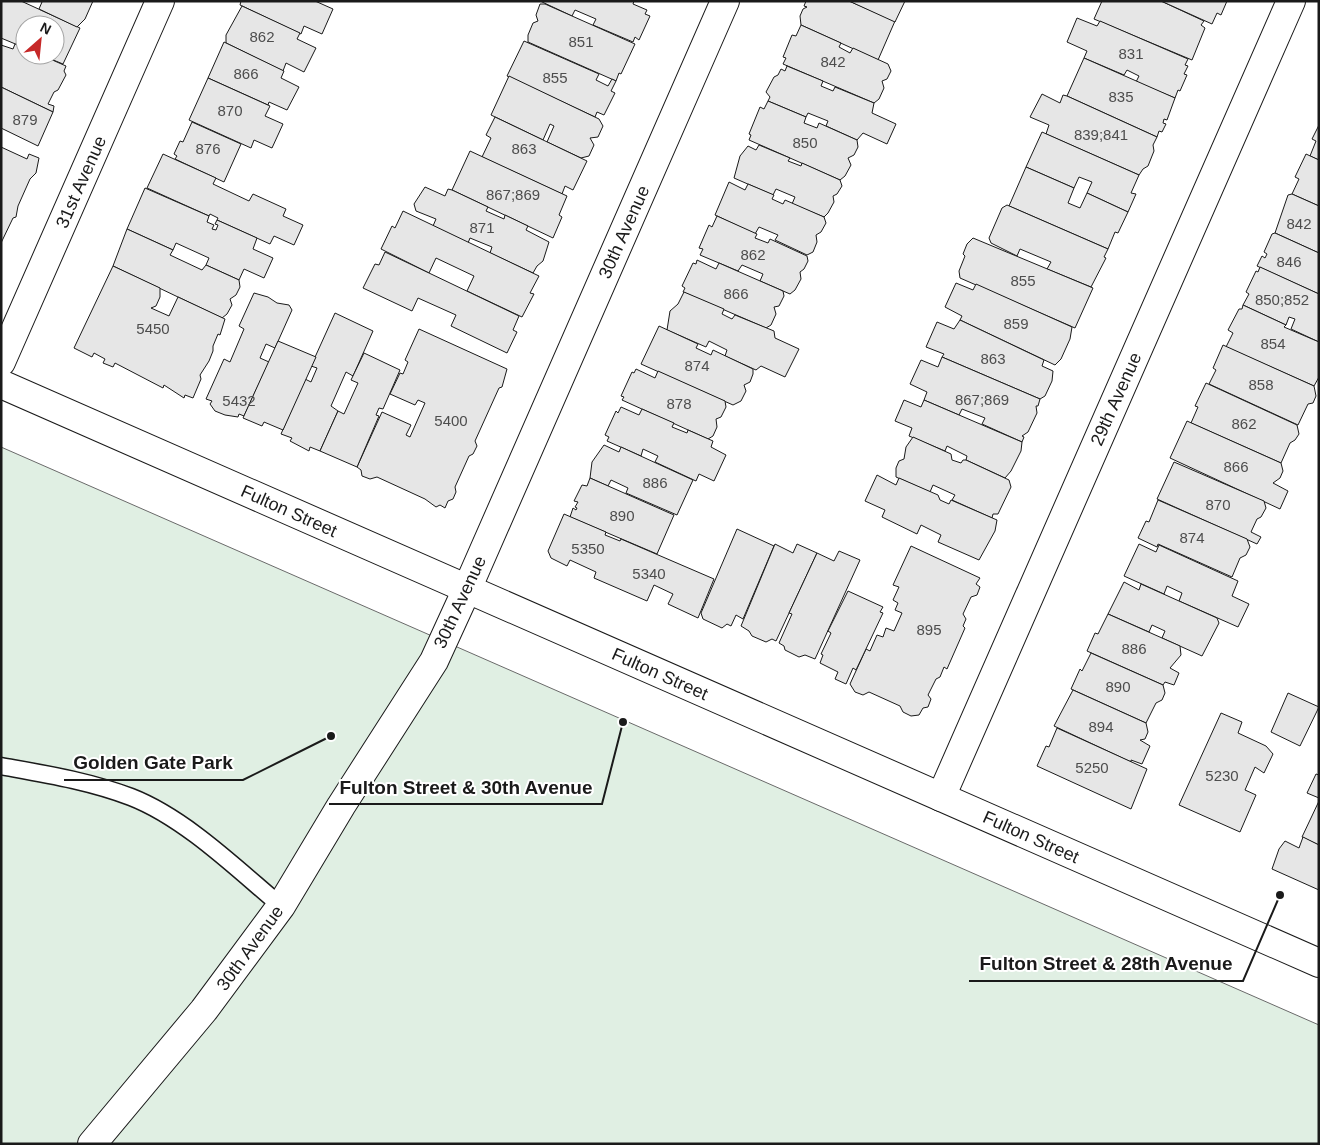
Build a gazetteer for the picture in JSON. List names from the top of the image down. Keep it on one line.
{"streets":{"street":["31st Avenue","30th Avenue","29th Avenue","Fulton Street"]},"crossings":[["30th Avenue","Fulton Street"],["29th Avenue","Fulton Street"]],"places":["Fulton Street & 30th Avenue","Golden Gate Park","Fulton Street & 28th Avenue"],"house_numbers":["862","851","831","842","866","855","835","870","879","839;841","850","876","863","867;869","842","871","862","846","855","866","850;852","859","5450","854","863","874","858","867;869","5432","878","5400","862","866","886","870","890","874","5350","5340","895","886","890","894","5250","5230"],"north":"top right"}
